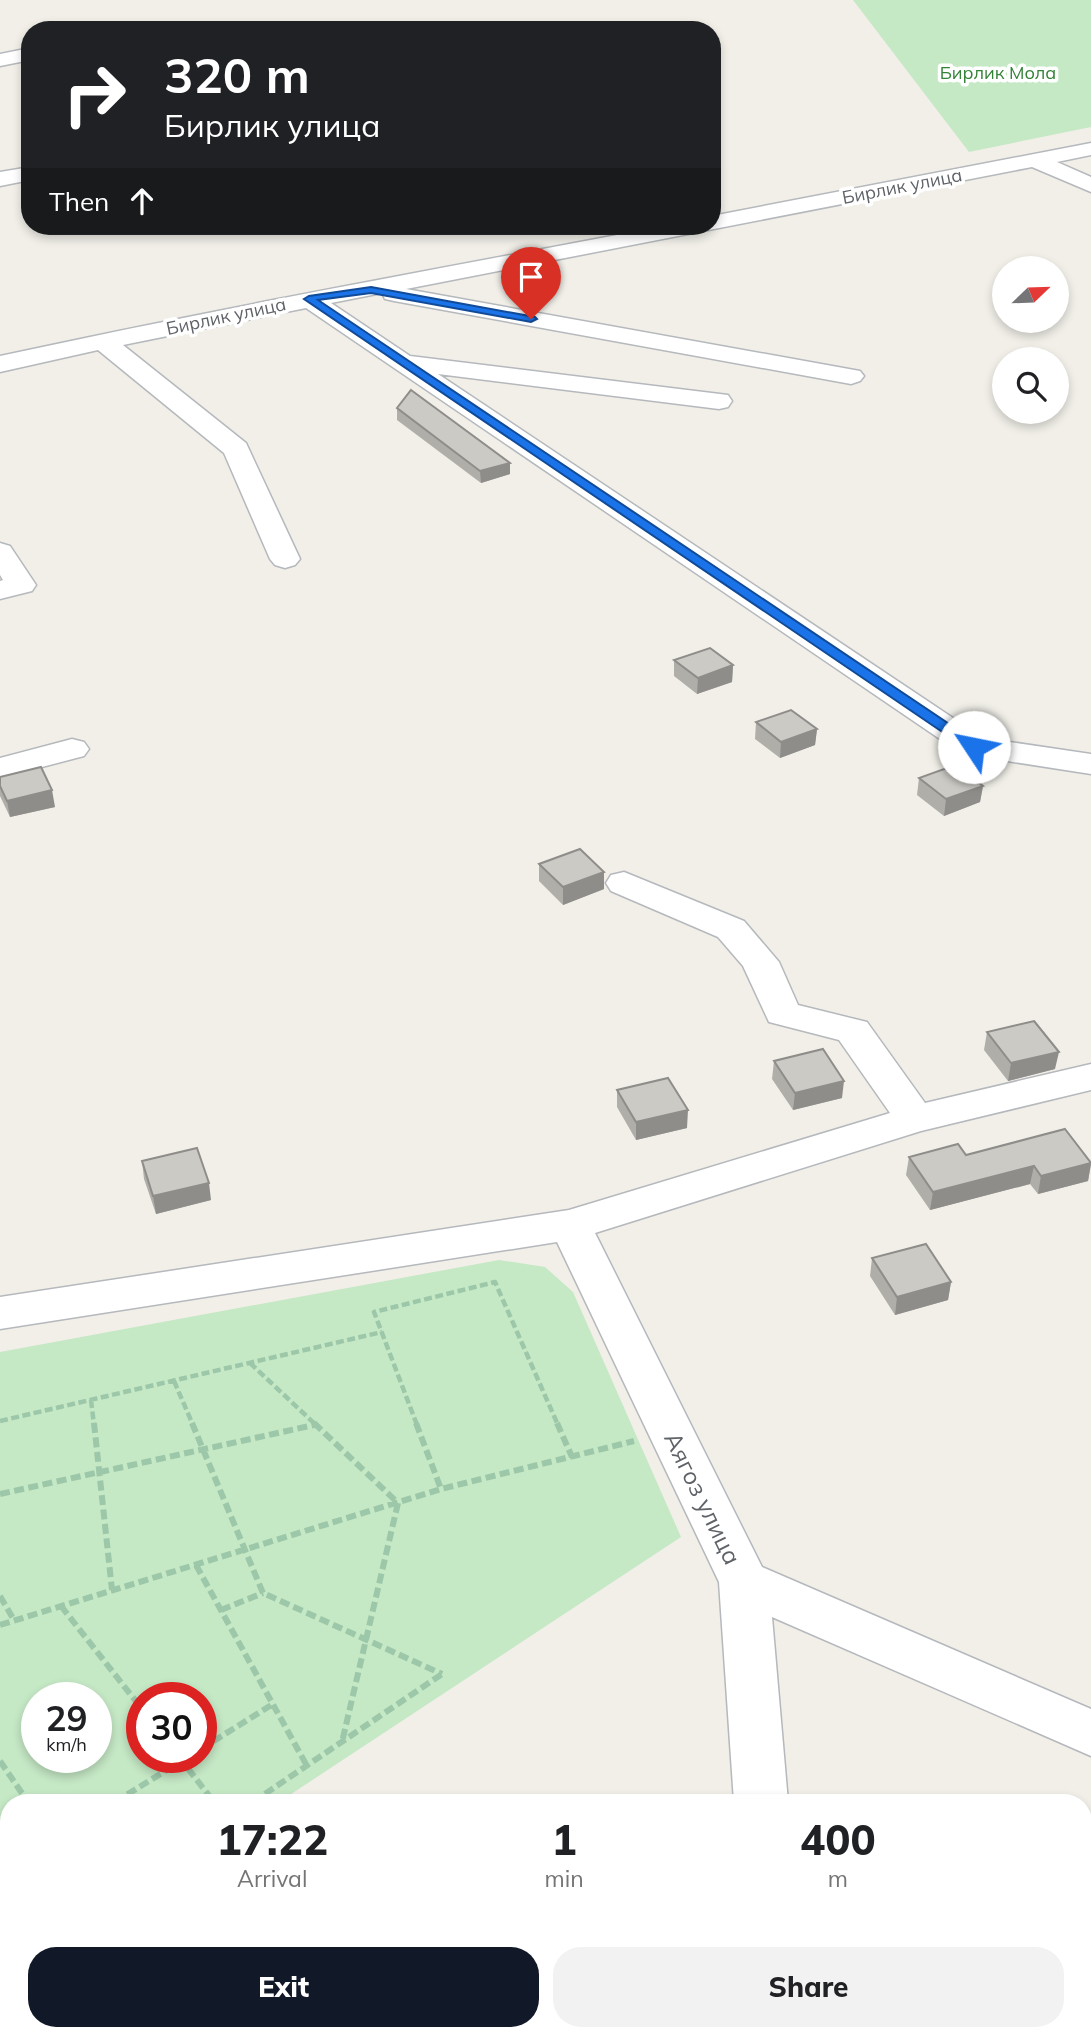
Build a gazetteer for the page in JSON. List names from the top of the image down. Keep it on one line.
{"streets":{"street":["Бирлик улица","Аягоз улица"]},"parks":["Бирлик Мола"],"north":"top right","page":{"turn":["320 m","Бирлик улица"],"then":"Then","speed":"29 km/h","limit":"30","eta":["17:22","Arrival","1","min","400","m"],"buttons":["Exit","Share"]}}
